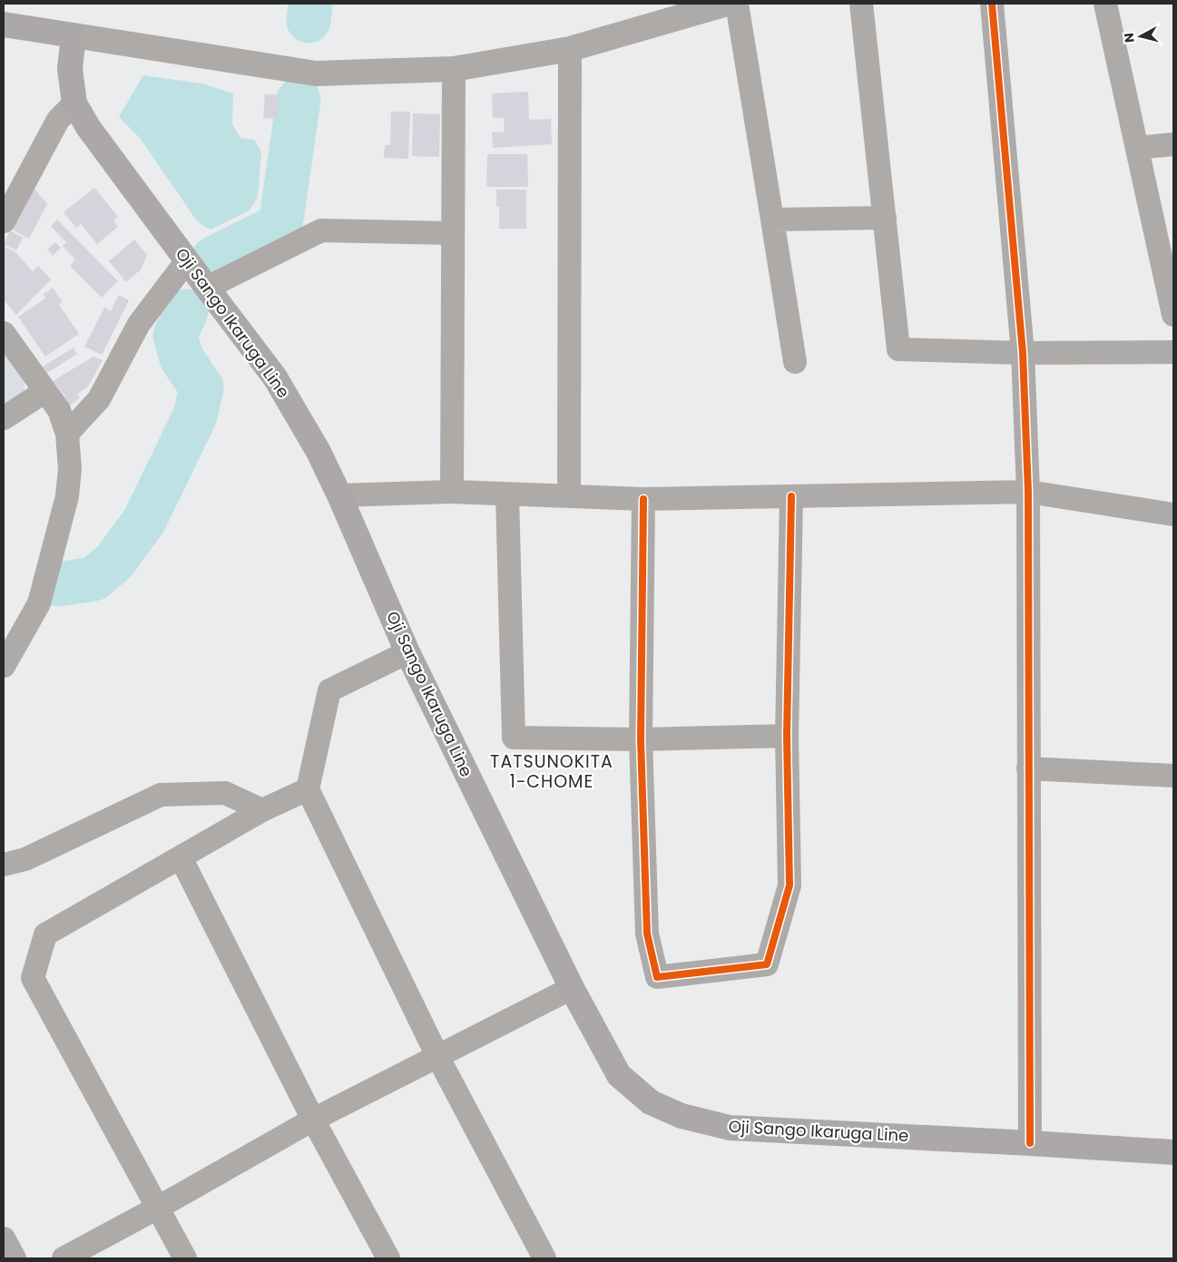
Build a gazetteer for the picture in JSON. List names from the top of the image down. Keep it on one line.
{"streets":{"main road":["Oji Sango Ikaruga Line"]},"districts":["TATSUNOKITA 1-CHOME"],"north":"left"}
